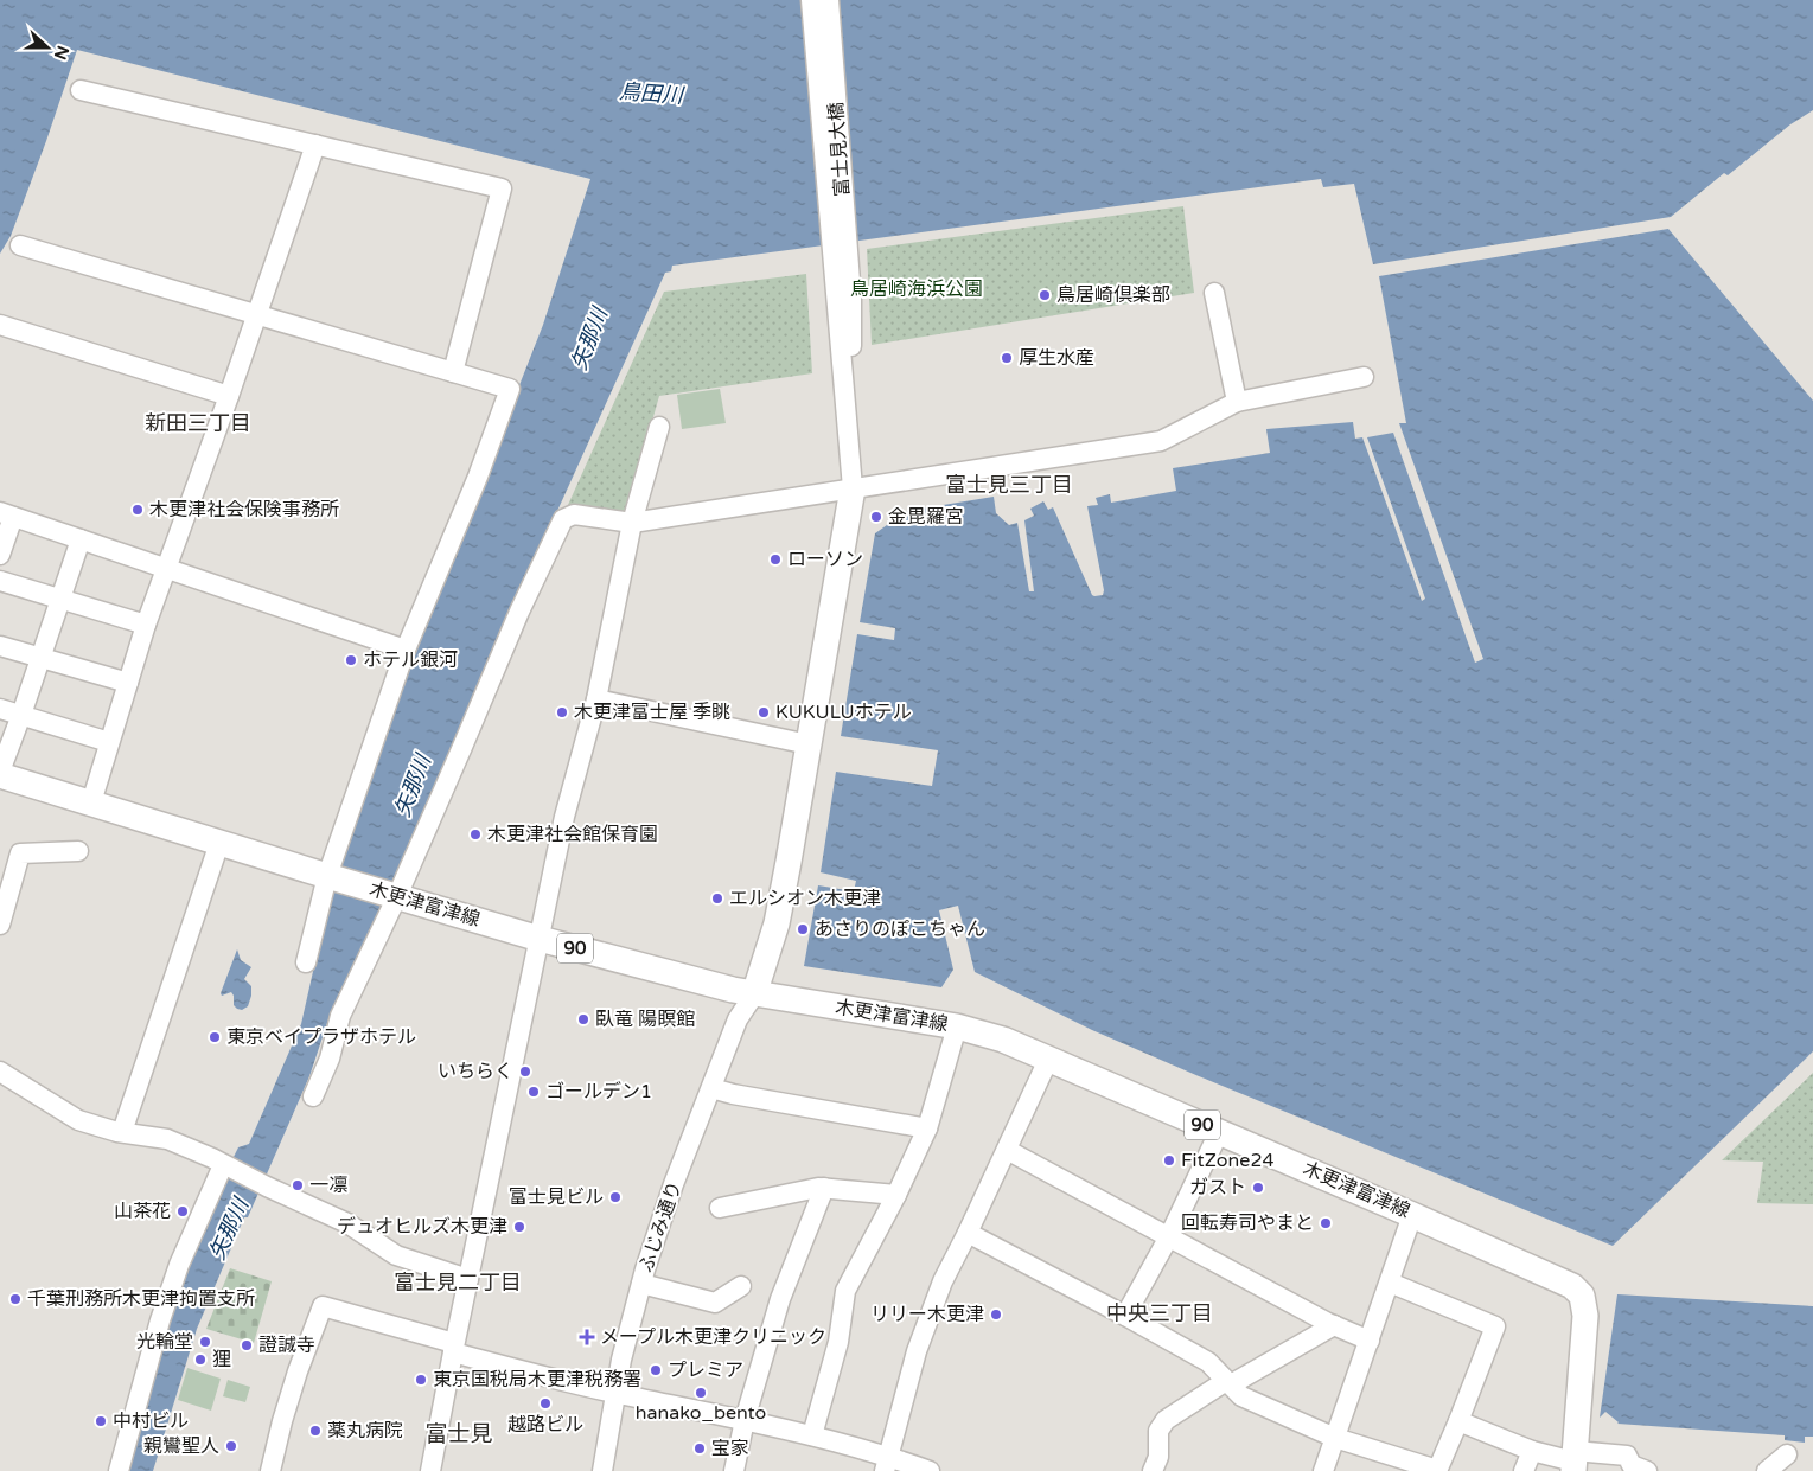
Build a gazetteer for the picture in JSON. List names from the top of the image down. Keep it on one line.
{"streets":{"main road":["木更津富津線","90"],"street":["富士見大橋","ふじみ通り"]},"crossings":[["木更津富津線","ふじみ通り"]],"districts":["新田三丁目","富士見三丁目","富士見二丁目","中央三丁目","富士見"],"water":["鳥田川","矢那川"],"parks":["鳥居崎海浜公園"],"places":{"other":["鳥居崎倶楽部","厚生水産","木更津社会保険事務所","金毘羅宮","ローソン","ホテル銀河","木更津富士屋 季眺","KUKULUホテル","木更津社会館保育園","エルシオン木更津","あさりのぽこちゃん","臥竜 陽瞑館","東京ベイプラザホテル","いちらく","ゴールデン1","FitZone24","一凛","ガスト","富士見ビル","山茶花","回転寿司やまと","デュオヒルズ木更津","千葉刑務所木更津拘置支所","リリー木更津","光輪堂","證誠寺","狸","プレミア","東京国税局木更津税務署","hanako_bento","越路ビル","中村ビル","薬丸病院","親鸞聖人","宝家"],"health":["メープル木更津クリニック"]},"north":"right"}
